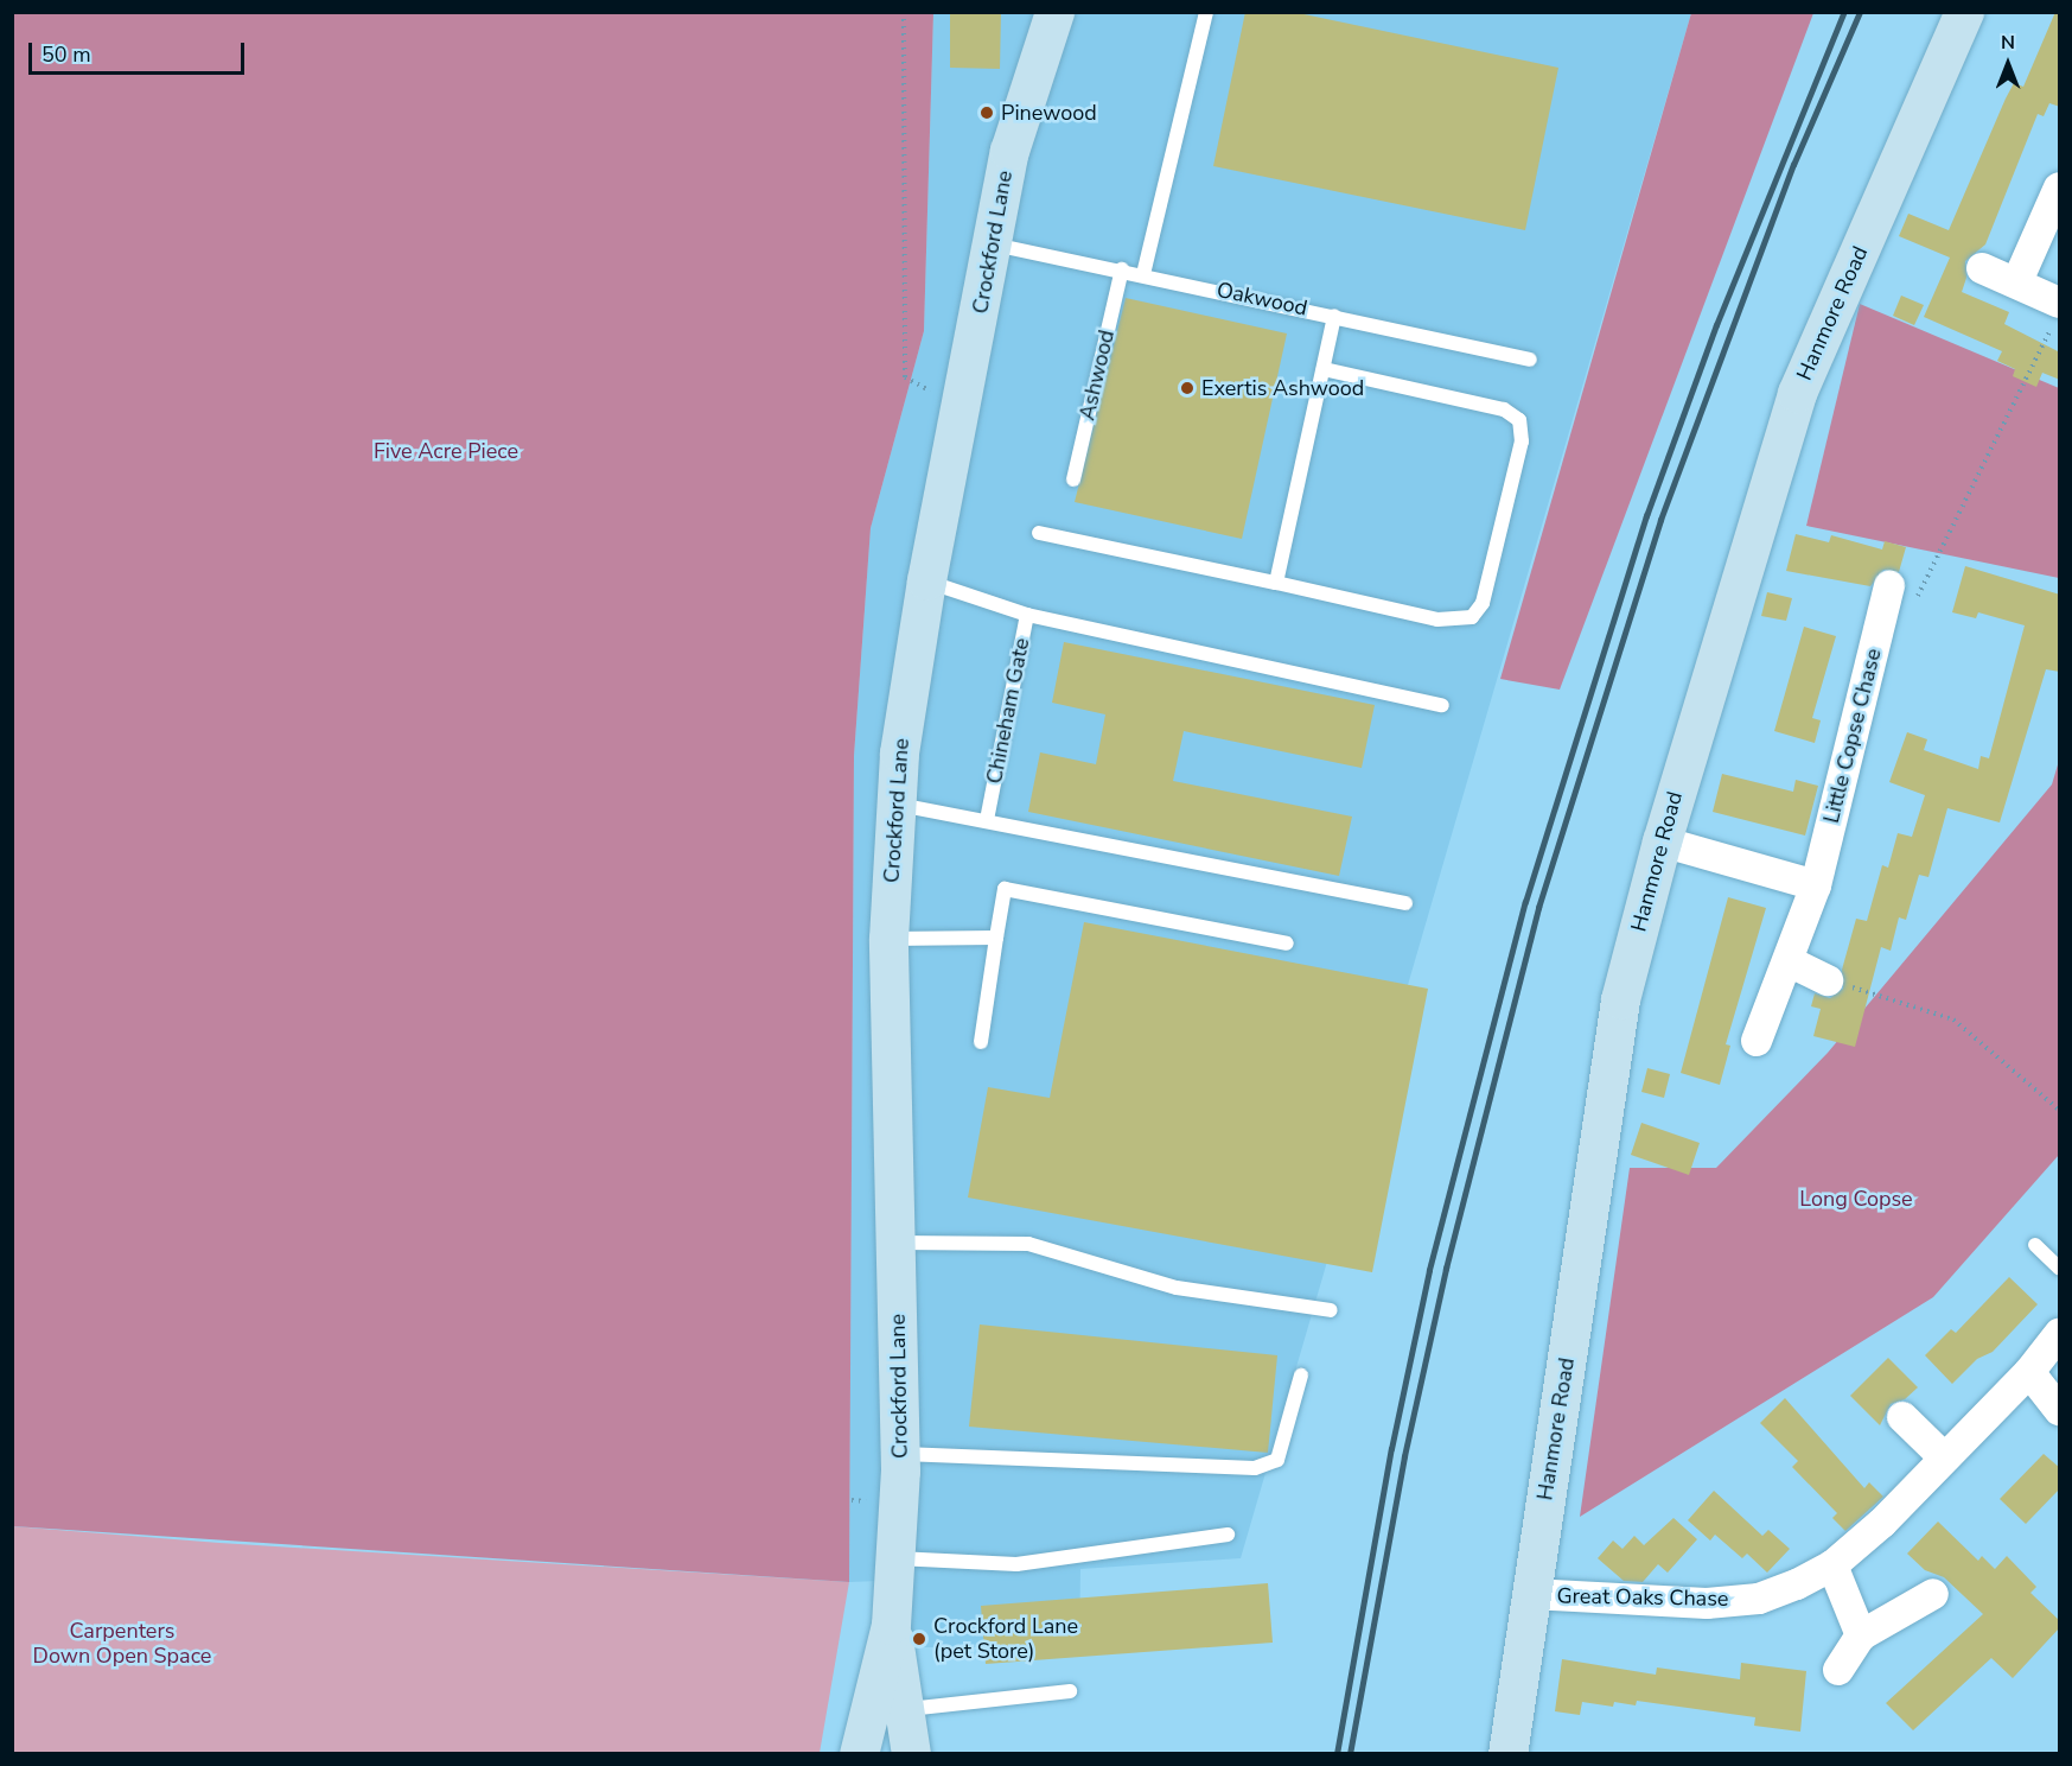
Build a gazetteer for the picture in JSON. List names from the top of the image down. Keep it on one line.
{"streets":{"street":["Crockford Lane","Hanmore Road","Little Copse Chase","Great Oaks Chase"],"lane":["Oakwood","Ashwood","Chineham Gate"]},"crossings":[["Crockford Lane","Oakwood"],["Crockford Lane","Chineham Gate"],["Oakwood","Ashwood"],["Hanmore Road","Great Oaks Chase"]],"parks":["Five Acre Piece","Long Copse","Carpenters Down Open Space"],"places":["Pinewood","Exertis Ashwood","Crockford Lane (pet Store)"],"scale_bar":"50 m","north":"top"}
